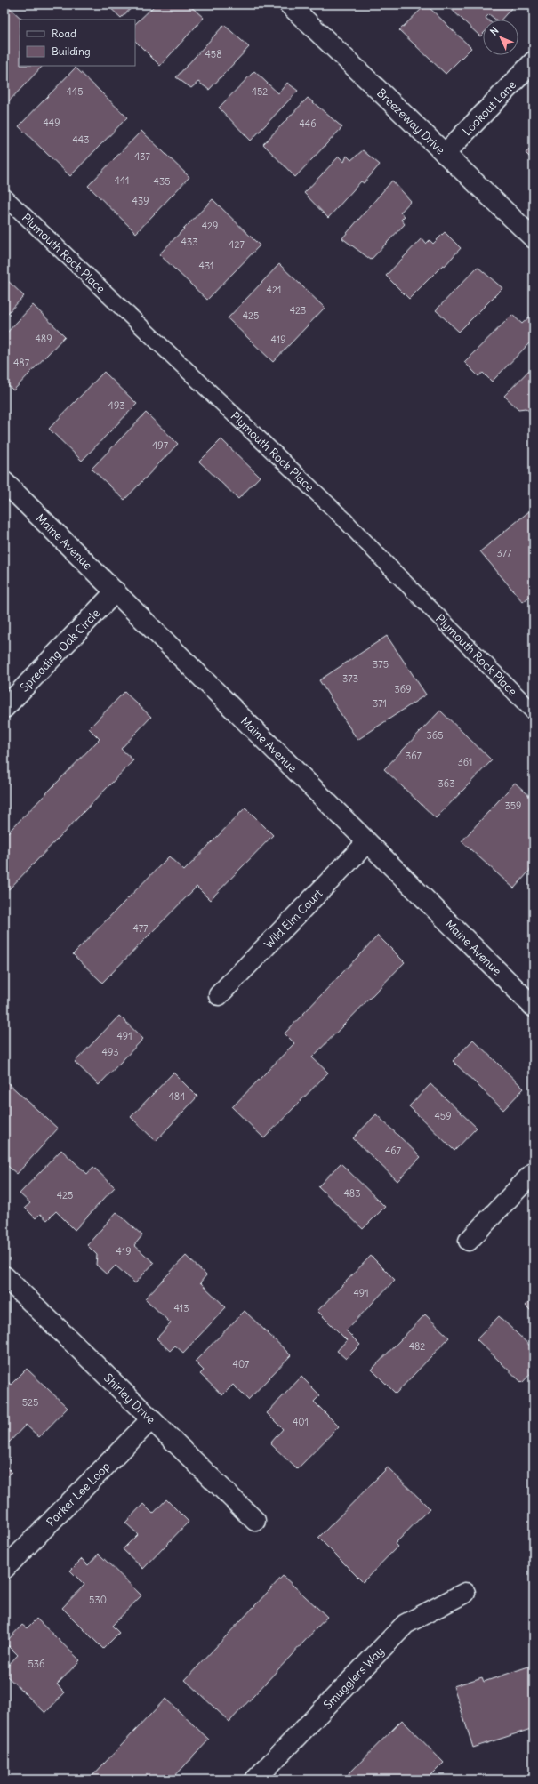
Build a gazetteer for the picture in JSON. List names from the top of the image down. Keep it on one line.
{"streets":{"street":["Lookout Lane","Breezeway Drive","Maine Avenue","Spreading Oak Circle","Wild Elm Court","Shirley Drive","Parker Lee Loop","Smugglers Way"],"lane":["Plymouth Rock Place"]},"crossings":[["Lookout Lane","Breezeway Drive"],["Maine Avenue","Spreading Oak Circle"],["Maine Avenue","Wild Elm Court"],["Shirley Drive","Parker Lee Loop"]],"house_numbers":["458","445","452","449","446","443","437","441","435","439","429","433","427","431","421","423","425","489","419","487","493","497","377","375","373","369","371","365","367","361","363","359","477","491","493","484","459","467","483","425","419","491","413","482","407","525","401","530","536"],"legend":["Road","Building"],"north":"top left"}
